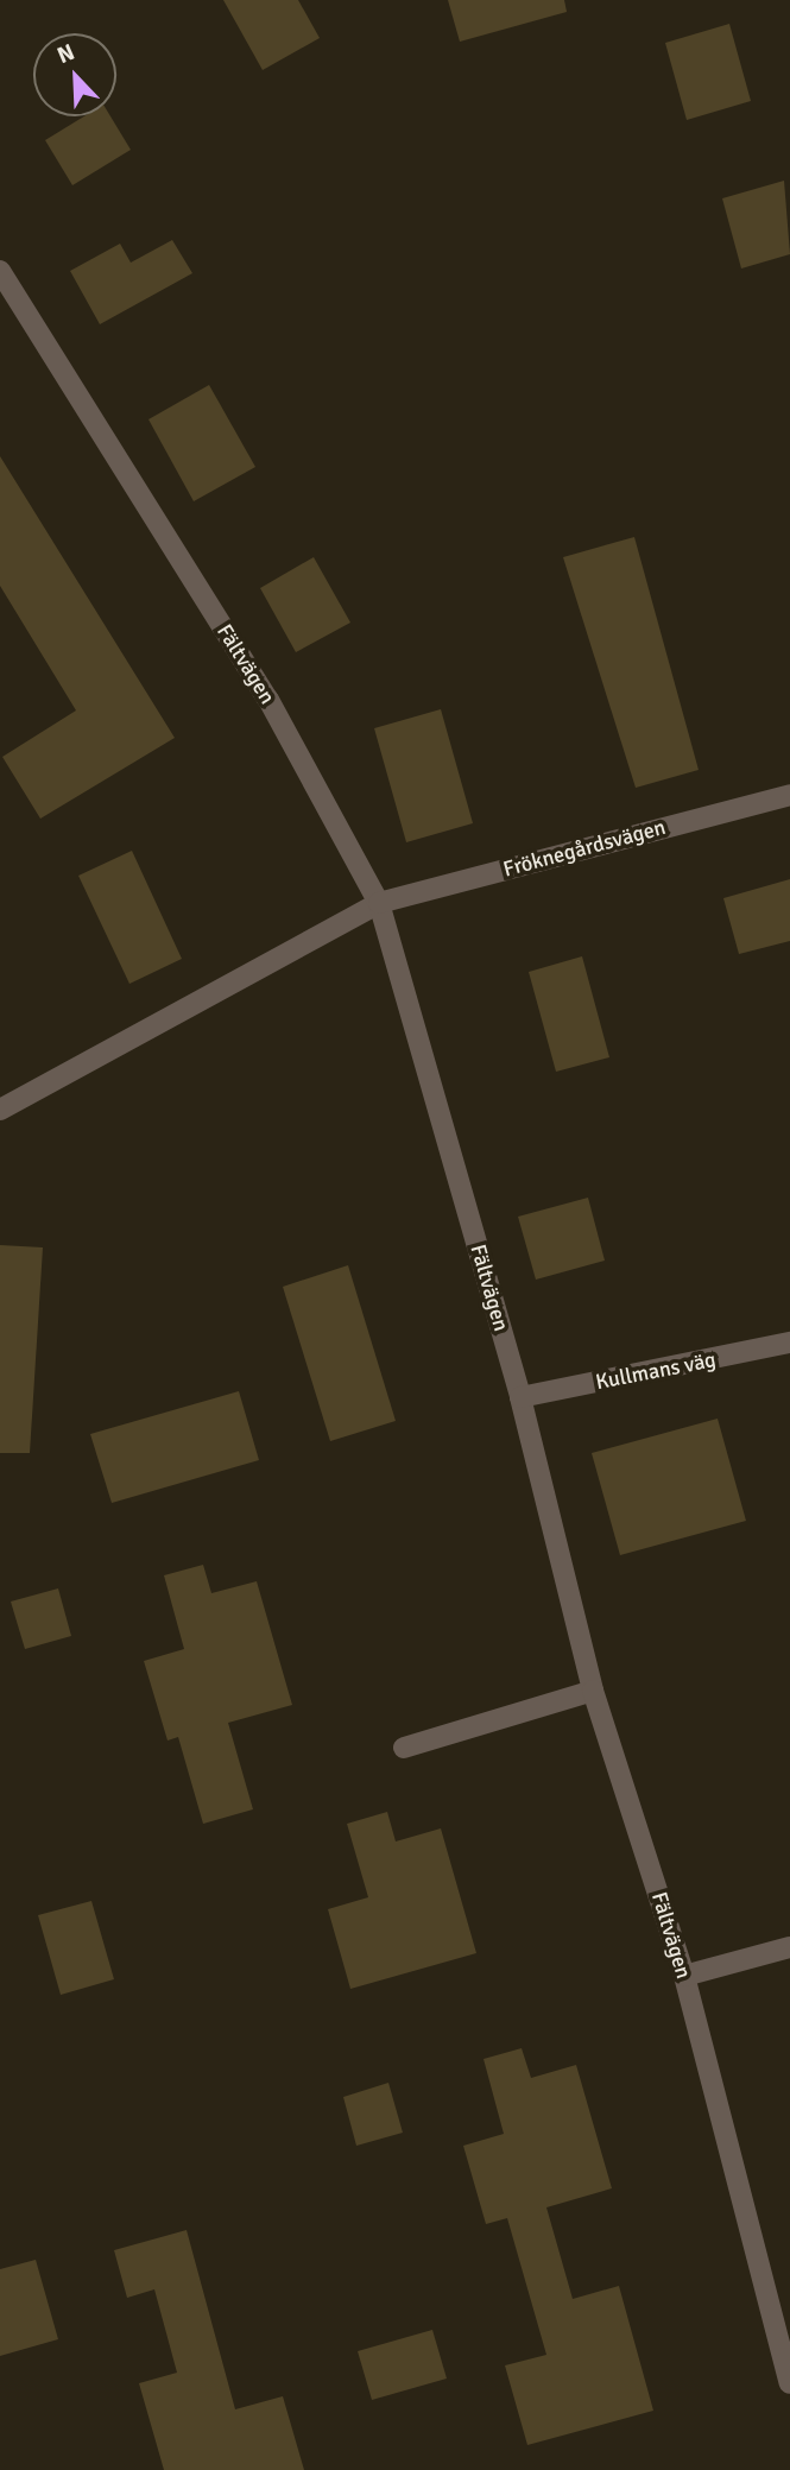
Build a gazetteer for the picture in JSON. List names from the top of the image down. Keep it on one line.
{"streets":{"street":["Fältvägen","Fröknegårdsvägen","Kullmans väg"]},"crossings":[["Fältvägen","Fröknegårdsvägen"],["Fältvägen","Kullmans väg"]],"north":"top left"}
